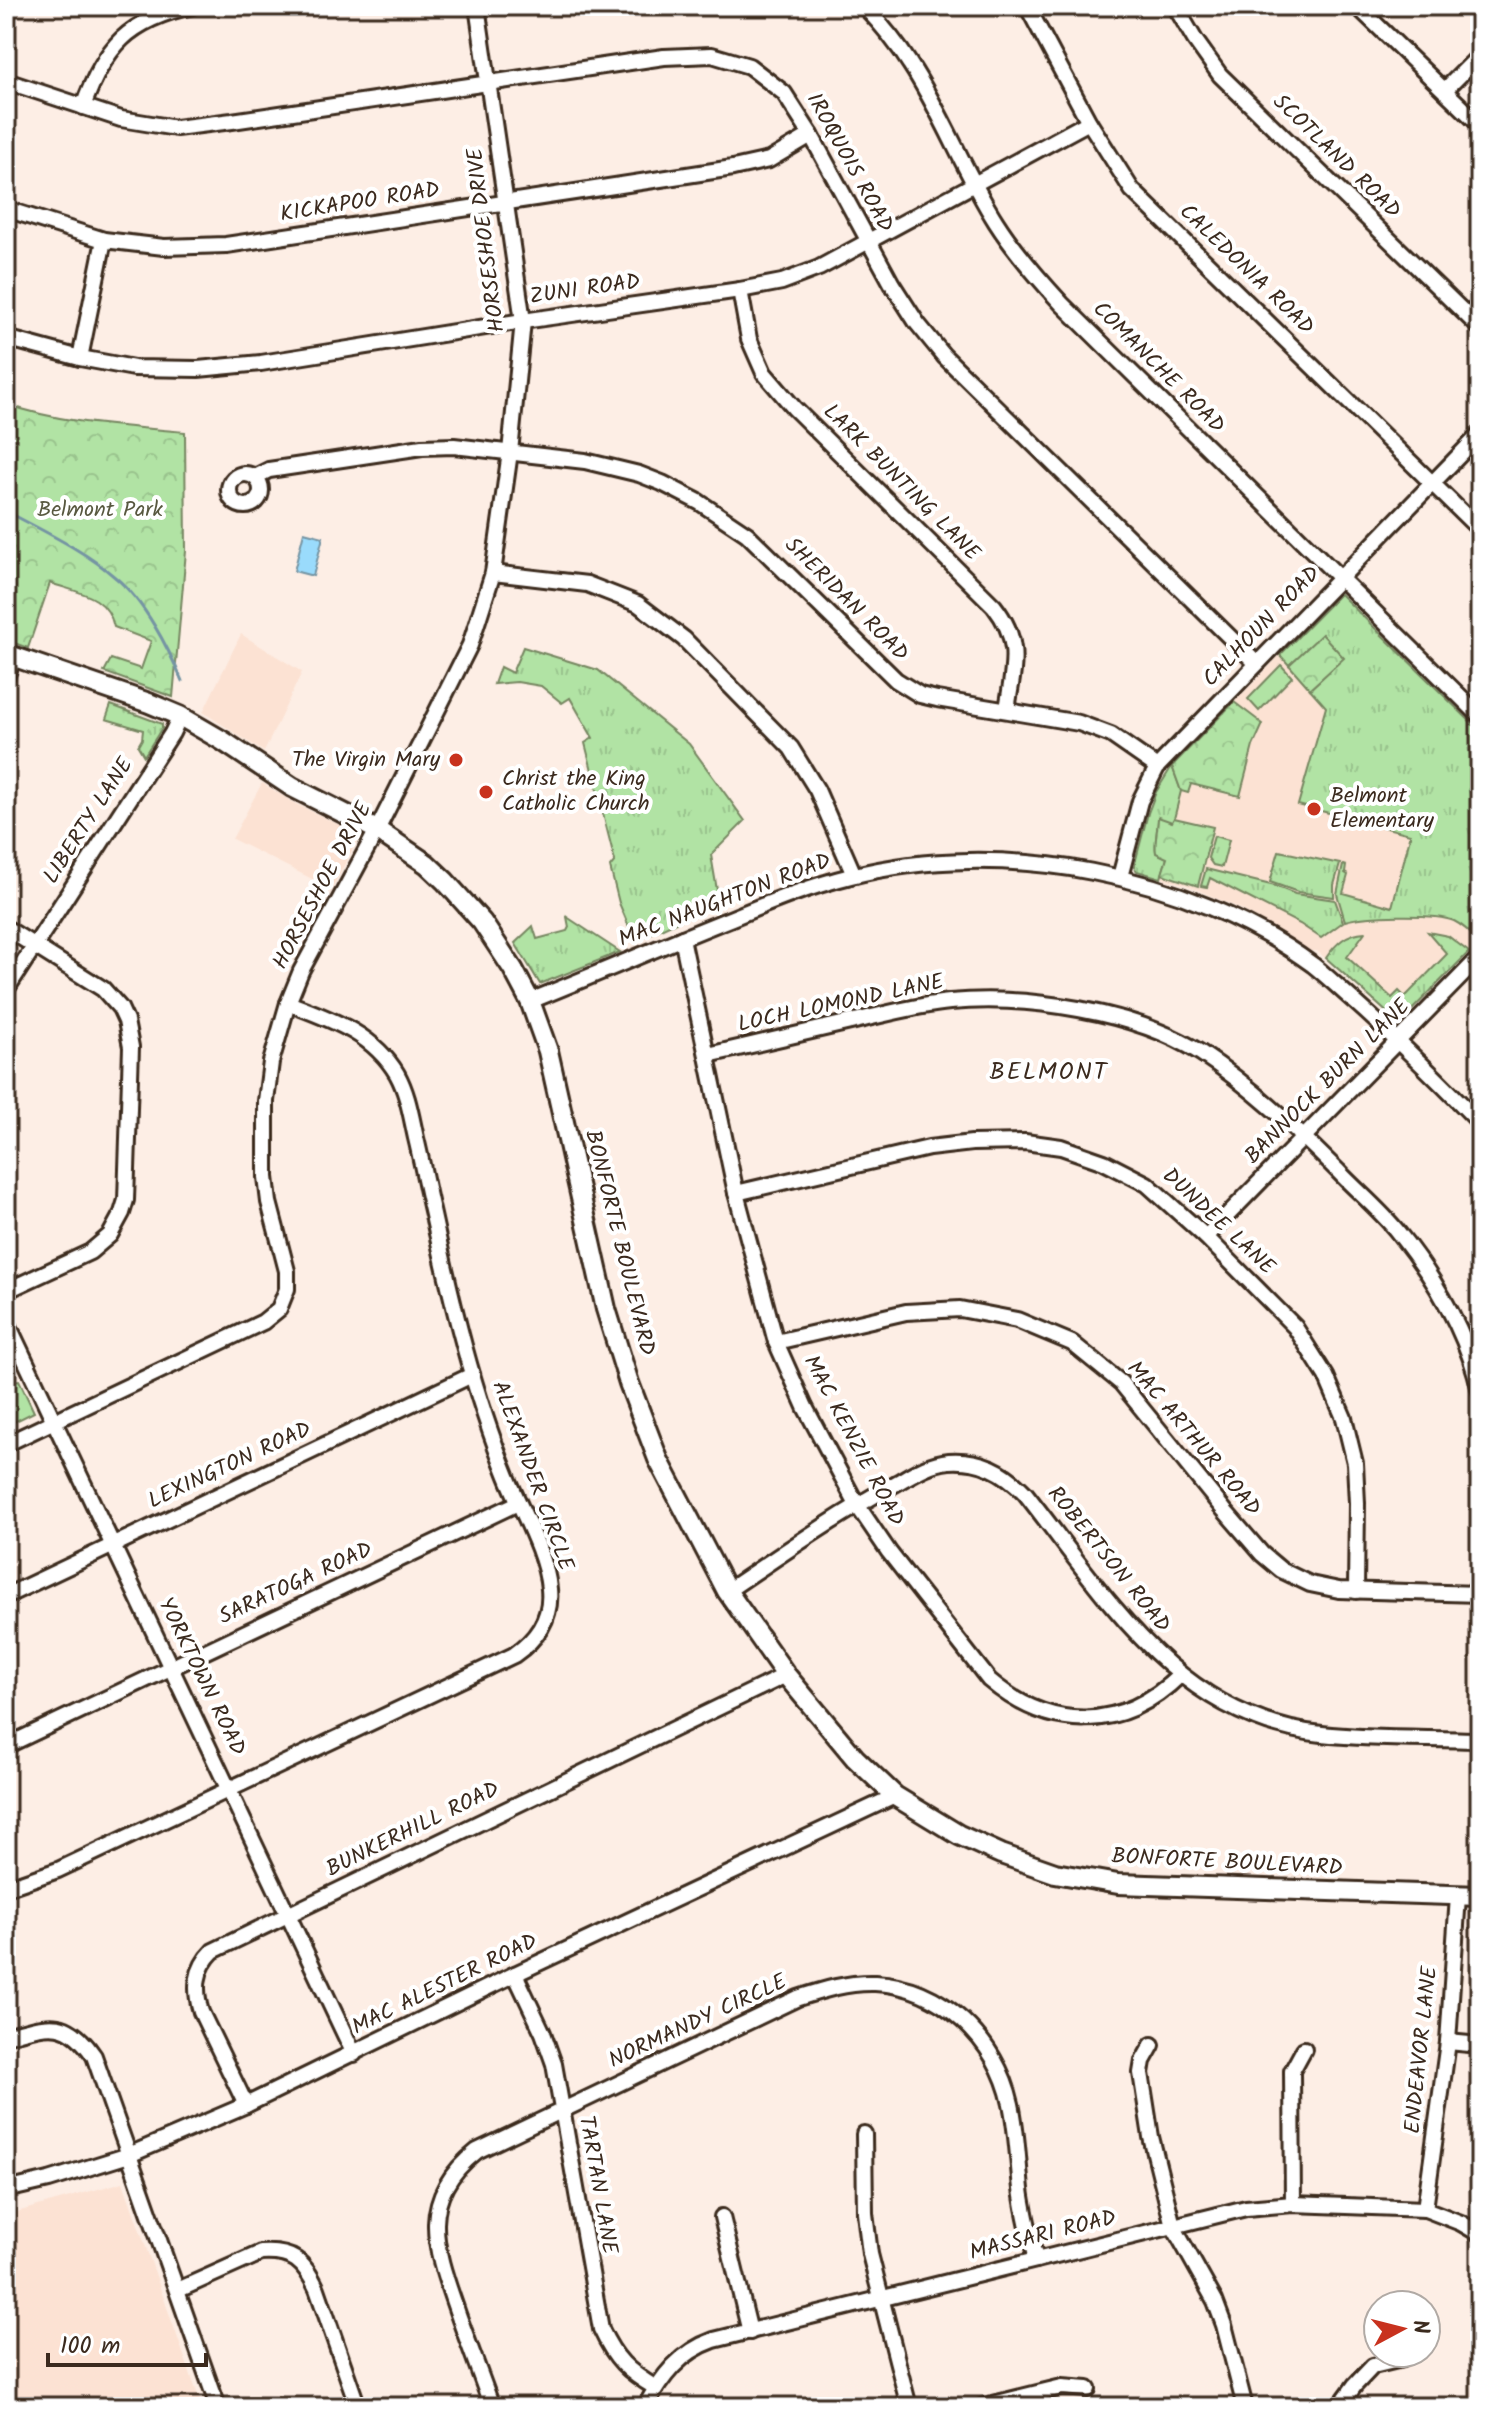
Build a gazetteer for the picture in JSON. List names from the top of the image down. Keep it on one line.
{"streets":{"main road":["BONFORTE BOULEVARD"],"street":["SCOTLAND ROAD","IROQUOIS ROAD","KICKAPOO ROAD","HORSESHOE DRIVE","CALEDONIA ROAD","ZUNI ROAD","COMANCHE ROAD","LARK BUNTING LANE","SHERIDAN ROAD","CALHOUN ROAD","LIBERTY LANE","MAC NAUGHTON ROAD","LOCH LOMOND LANE","BANNOCK BURN LANE","DUNDEE LANE","MAC ARTHUR ROAD","MAC KENZIE ROAD","LEXINGTON ROAD","ALEXANDER CIRCLE","ROBERTSON ROAD","SARATOGA ROAD","YORKTOWN ROAD","BUNKERHILL ROAD","MAC ALESTER ROAD","NORMANDY CIRCLE","ENDEAVOR LANE","TARTAN LANE","MASSARI ROAD"]},"crossings":[["IROQUOIS ROAD","KICKAPOO ROAD"],["IROQUOIS ROAD","HORSESHOE DRIVE"],["IROQUOIS ROAD","ZUNI ROAD"],["IROQUOIS ROAD","CALHOUN ROAD"],["KICKAPOO ROAD","HORSESHOE DRIVE"],["HORSESHOE DRIVE","ZUNI ROAD"],["HORSESHOE DRIVE","SHERIDAN ROAD"],["HORSESHOE DRIVE","BONFORTE BOULEVARD"],["HORSESHOE DRIVE","ALEXANDER CIRCLE"],["HORSESHOE DRIVE","YORKTOWN ROAD"],["CALEDONIA ROAD","ZUNI ROAD"],["CALEDONIA ROAD","CALHOUN ROAD"],["ZUNI ROAD","COMANCHE ROAD"],["ZUNI ROAD","LARK BUNTING LANE"],["COMANCHE ROAD","CALHOUN ROAD"],["LARK BUNTING LANE","SHERIDAN ROAD"],["SHERIDAN ROAD","CALHOUN ROAD"],["CALHOUN ROAD","MAC NAUGHTON ROAD"],["LIBERTY LANE","BONFORTE BOULEVARD"],["MAC NAUGHTON ROAD","BANNOCK BURN LANE"],["MAC NAUGHTON ROAD","BONFORTE BOULEVARD"],["MAC NAUGHTON ROAD","MAC KENZIE ROAD"],["LOCH LOMOND LANE","BANNOCK BURN LANE"],["LOCH LOMOND LANE","MAC KENZIE ROAD"],["BANNOCK BURN LANE","DUNDEE LANE"],["DUNDEE LANE","MAC ARTHUR ROAD"],["DUNDEE LANE","MAC KENZIE ROAD"],["BONFORTE BOULEVARD","ROBERTSON ROAD"],["BONFORTE BOULEVARD","BUNKERHILL ROAD"],["BONFORTE BOULEVARD","MAC ALESTER ROAD"],["BONFORTE BOULEVARD","ENDEAVOR LANE"],["MAC ARTHUR ROAD","MAC KENZIE ROAD"],["MAC KENZIE ROAD","ROBERTSON ROAD"],["LEXINGTON ROAD","ALEXANDER CIRCLE"],["LEXINGTON ROAD","YORKTOWN ROAD"],["ALEXANDER CIRCLE","SARATOGA ROAD"],["ALEXANDER CIRCLE","YORKTOWN ROAD"],["SARATOGA ROAD","YORKTOWN ROAD"],["YORKTOWN ROAD","BUNKERHILL ROAD"],["YORKTOWN ROAD","MAC ALESTER ROAD"],["BUNKERHILL ROAD","MAC ALESTER ROAD"],["MAC ALESTER ROAD","TARTAN LANE"],["NORMANDY CIRCLE","TARTAN LANE"],["NORMANDY CIRCLE","MASSARI ROAD"],["ENDEAVOR LANE","MASSARI ROAD"],["TARTAN LANE","MASSARI ROAD"]],"districts":["BELMONT"],"parks":["Belmont Park"],"places":["The Virgin Mary","Christ the King Catholic Church","Belmont Elementary"],"scale_bar":"100 m","north":"right"}
